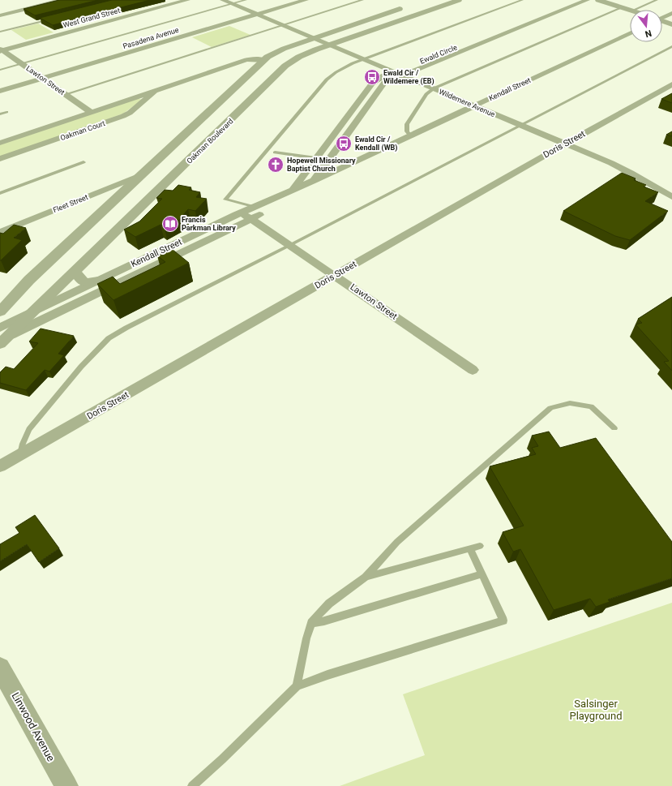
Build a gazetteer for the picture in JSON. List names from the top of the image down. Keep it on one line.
{"streets":{"street":["West Grand Street","Pasadena Avenue","Ewald Circle","Lawton Street","Kendall Street","Wildemere Avenue","Oakman Court","Oakman Boulevard","Doris Street","Fleet Street","Linwood Avenue"]},"crossings":[["West Grand Street","Lawton Street"],["Pasadena Avenue","Lawton Street"],["Pasadena Avenue","Wildemere Avenue"],["Ewald Circle","Kendall Street"],["Ewald Circle","Wildemere Avenue"],["Lawton Street","Kendall Street"],["Lawton Street","Oakman Court"],["Lawton Street","Doris Street"],["Kendall Street","Wildemere Avenue"],["Kendall Street","Oakman Boulevard"],["Wildemere Avenue","Oakman Boulevard"],["Wildemere Avenue","Doris Street"]],"parks":["Salsinger Playground"],"places":{"bus stop":["Ewald Cir / Wildemere (EB)","Ewald Cir / Kendall (WB)"],"church":["Hopewell Missionary Baptist Church"],"library":["Francis Parkman Library"]},"north":"bottom"}
